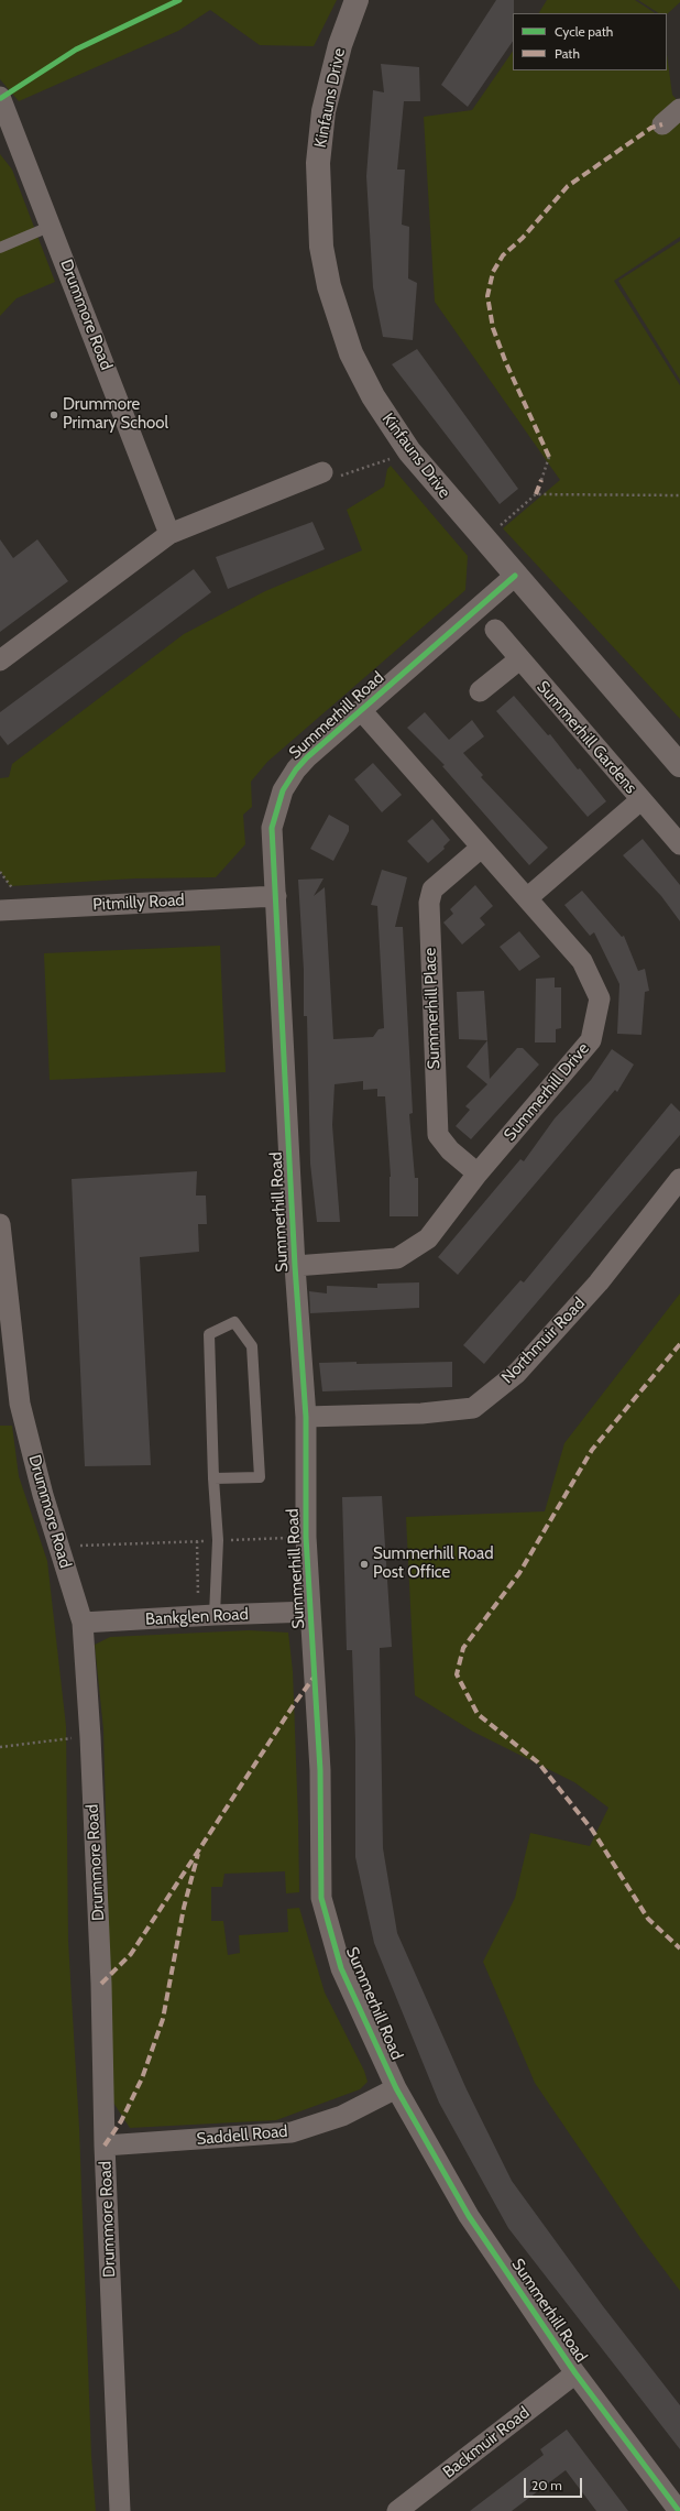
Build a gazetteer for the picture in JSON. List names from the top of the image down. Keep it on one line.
{"streets":{"street":["Kinfauns Drive","Drummore Road","Summerhill Road","Summerhill Gardens","Pitmilly Road","Summerhill Place","Summerhill Drive","Northmuir Road","Bankglen Road","Saddell Road","Backmuir Road"]},"crossings":[["Kinfauns Drive","Summerhill Road"],["Drummore Road","Bankglen Road"],["Drummore Road","Saddell Road"],["Summerhill Road","Pitmilly Road"],["Summerhill Road","Summerhill Drive"],["Summerhill Road","Northmuir Road"],["Summerhill Road","Bankglen Road"],["Summerhill Road","Saddell Road"],["Summerhill Road","Backmuir Road"],["Summerhill Place","Summerhill Drive"]],"places":["Drummore Primary School","Summerhill Road Post Office"],"legend":["Cycle path","Path"],"scale_bar":"20 m"}
